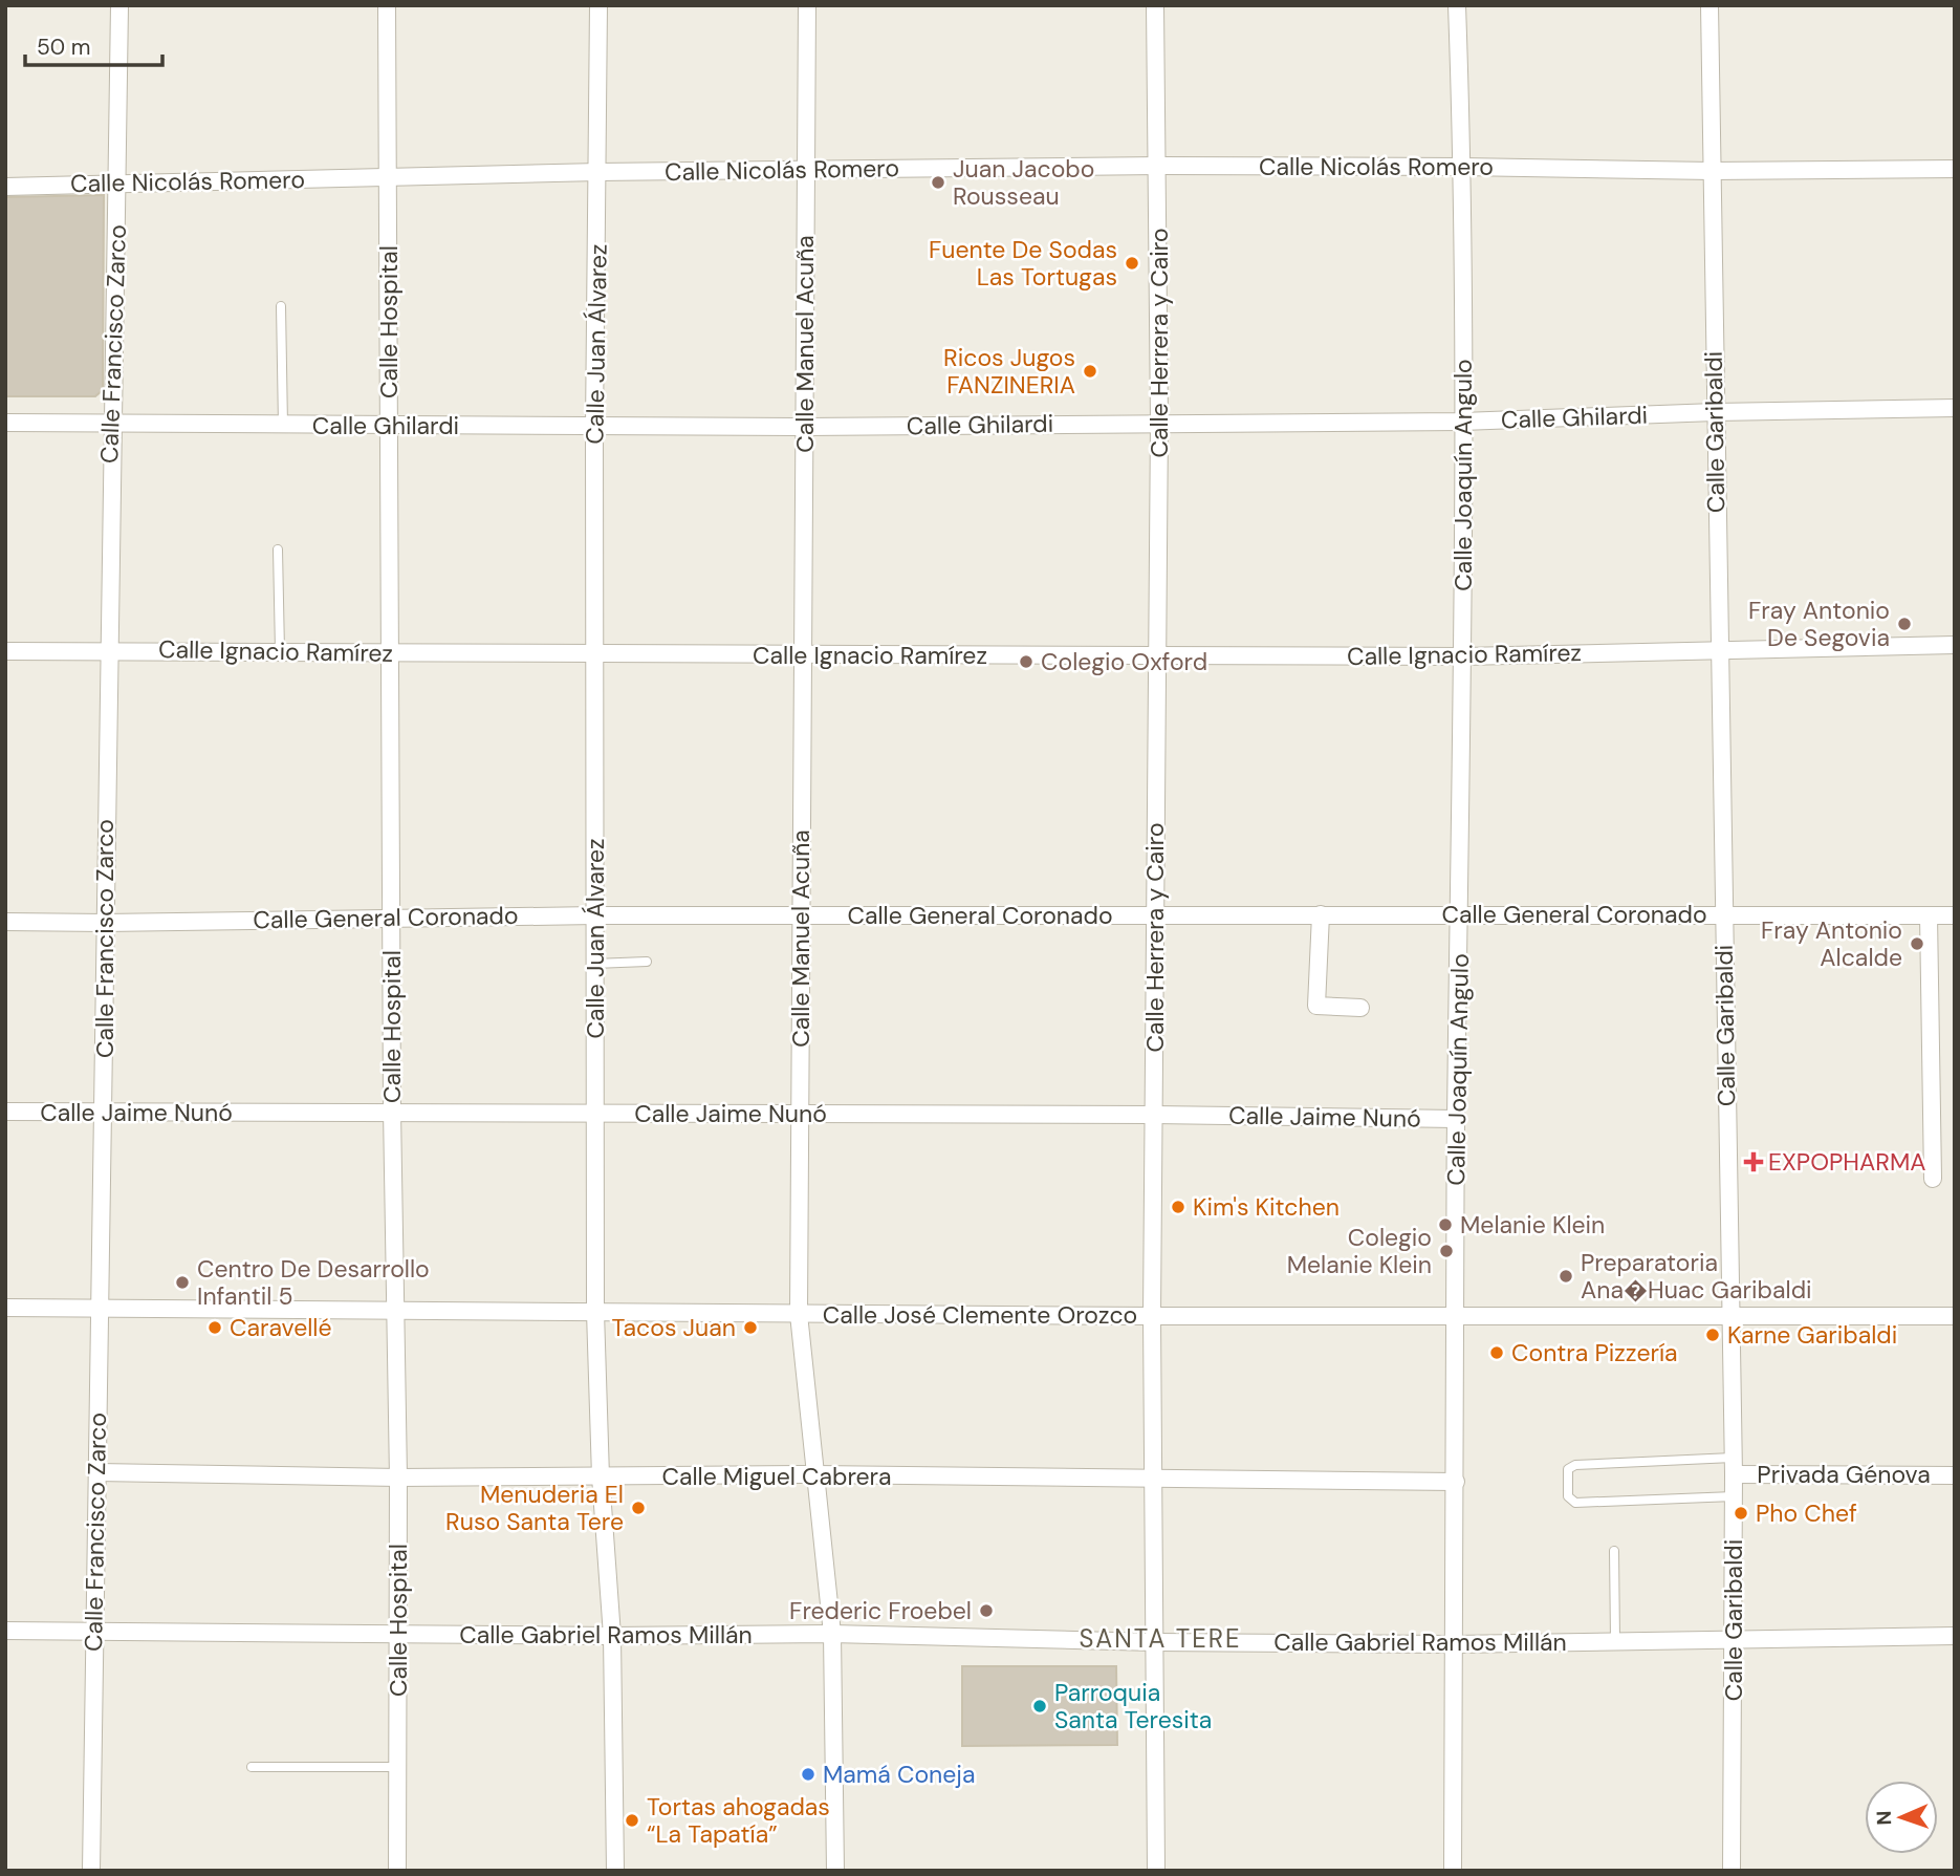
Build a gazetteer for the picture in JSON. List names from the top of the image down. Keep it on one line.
{"streets":{"street":["Calle Nicolás Romero","Calle Hospital","Calle Herrera y Cairo","Calle Francisco Zarco","Calle Juan Álvarez","Calle Manuel Acuña","Calle Ghilardi","Calle Garibaldi","Calle Joaquín Angulo","Calle Ignacio Ramírez","Calle General Coronado","Calle Jaime Nunó","Calle José Clemente Orozco","Privada Génova","Calle Miguel Cabrera","Calle Gabriel Ramos Millán"]},"crossings":[["Calle Nicolás Romero","Calle Hospital"],["Calle Nicolás Romero","Calle Herrera y Cairo"],["Calle Nicolás Romero","Calle Francisco Zarco"],["Calle Nicolás Romero","Calle Juan Álvarez"],["Calle Nicolás Romero","Calle Manuel Acuña"],["Calle Nicolás Romero","Calle Garibaldi"],["Calle Nicolás Romero","Calle Joaquín Angulo"],["Calle Hospital","Calle Ghilardi"],["Calle Hospital","Calle Ignacio Ramírez"],["Calle Hospital","Calle General Coronado"],["Calle Hospital","Calle Jaime Nunó"],["Calle Hospital","Calle José Clemente Orozco"],["Calle Hospital","Calle Miguel Cabrera"],["Calle Hospital","Calle Gabriel Ramos Millán"],["Calle Herrera y Cairo","Calle Ghilardi"],["Calle Herrera y Cairo","Calle Ignacio Ramírez"],["Calle Herrera y Cairo","Calle General Coronado"],["Calle Herrera y Cairo","Calle Jaime Nunó"],["Calle Herrera y Cairo","Calle José Clemente Orozco"],["Calle Herrera y Cairo","Calle Miguel Cabrera"],["Calle Herrera y Cairo","Calle Gabriel Ramos Millán"],["Calle Francisco Zarco","Calle Ghilardi"],["Calle Francisco Zarco","Calle Ignacio Ramírez"],["Calle Francisco Zarco","Calle General Coronado"],["Calle Francisco Zarco","Calle Jaime Nunó"],["Calle Francisco Zarco","Calle José Clemente Orozco"],["Calle Francisco Zarco","Calle Miguel Cabrera"],["Calle Francisco Zarco","Calle Gabriel Ramos Millán"],["Calle Juan Álvarez","Calle Ghilardi"],["Calle Juan Álvarez","Calle Ignacio Ramírez"],["Calle Juan Álvarez","Calle General Coronado"],["Calle Juan Álvarez","Calle Jaime Nunó"],["Calle Juan Álvarez","Calle José Clemente Orozco"],["Calle Juan Álvarez","Calle Miguel Cabrera"],["Calle Juan Álvarez","Calle Gabriel Ramos Millán"],["Calle Manuel Acuña","Calle Ghilardi"],["Calle Manuel Acuña","Calle Ignacio Ramírez"],["Calle Manuel Acuña","Calle General Coronado"],["Calle Manuel Acuña","Calle Jaime Nunó"],["Calle Manuel Acuña","Calle José Clemente Orozco"],["Calle Manuel Acuña","Calle Miguel Cabrera"],["Calle Manuel Acuña","Calle Gabriel Ramos Millán"],["Calle Ghilardi","Calle Garibaldi"],["Calle Ghilardi","Calle Joaquín Angulo"],["Calle Garibaldi","Calle Ignacio Ramírez"],["Calle Garibaldi","Calle General Coronado"],["Calle Garibaldi","Calle José Clemente Orozco"],["Calle Garibaldi","Privada Génova"],["Calle Garibaldi","Calle Gabriel Ramos Millán"],["Calle Joaquín Angulo","Calle Ignacio Ramírez"],["Calle Joaquín Angulo","Calle General Coronado"],["Calle Joaquín Angulo","Calle Jaime Nunó"],["Calle Joaquín Angulo","Calle José Clemente Orozco"],["Calle Joaquín Angulo","Calle Miguel Cabrera"],["Calle Joaquín Angulo","Calle Gabriel Ramos Millán"]],"districts":["SANTA TERE"],"places":{"other":["Juan Jacobo Rousseau","Fuente De Sodas Las Tortugas","Ricos Jugos FANZINERIA","Fray Antonio De Segovia","Colegio Oxford","Fray Antonio Alcalde","Kim's Kitchen","Melanie Klein","Colegio Melanie Klein","Preparatoria Ana�Huac Garibaldi","Centro De Desarrollo Infantil 5","Caravellé","Tacos Juan","Karne Garibaldi","Contra Pizzería","Menuderia El Ruso Santa Tere","Pho Chef","Frederic Froebel","Parroquia Santa Teresita","Mamá Coneja","Tortas ahogadas “La Tapatía”"],"health":["EXPOPHARMA"]},"scale_bar":"50 m","north":"left"}
